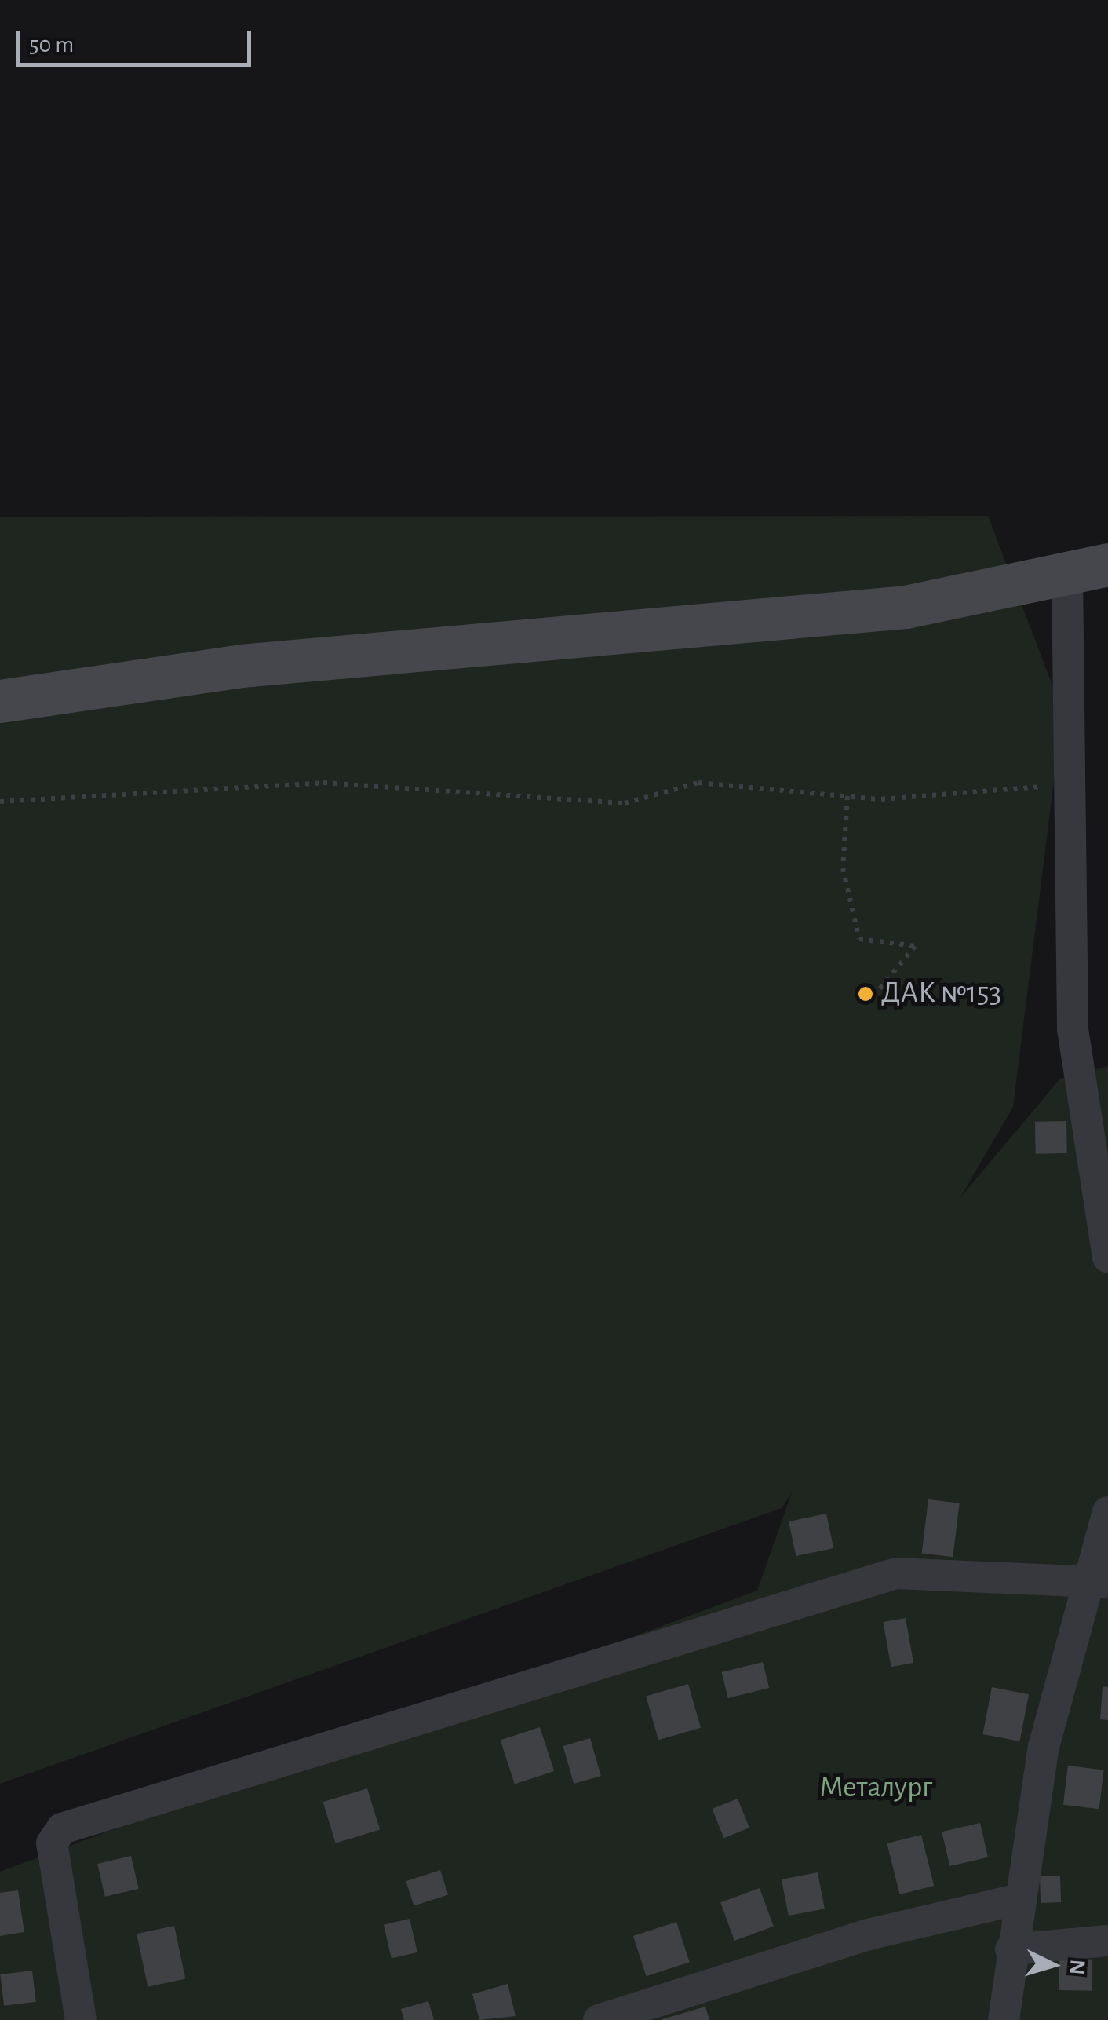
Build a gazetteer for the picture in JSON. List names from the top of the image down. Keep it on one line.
{"parks":["Металург"],"places":["ДАК №153"],"scale_bar":"50 m","north":"right"}
